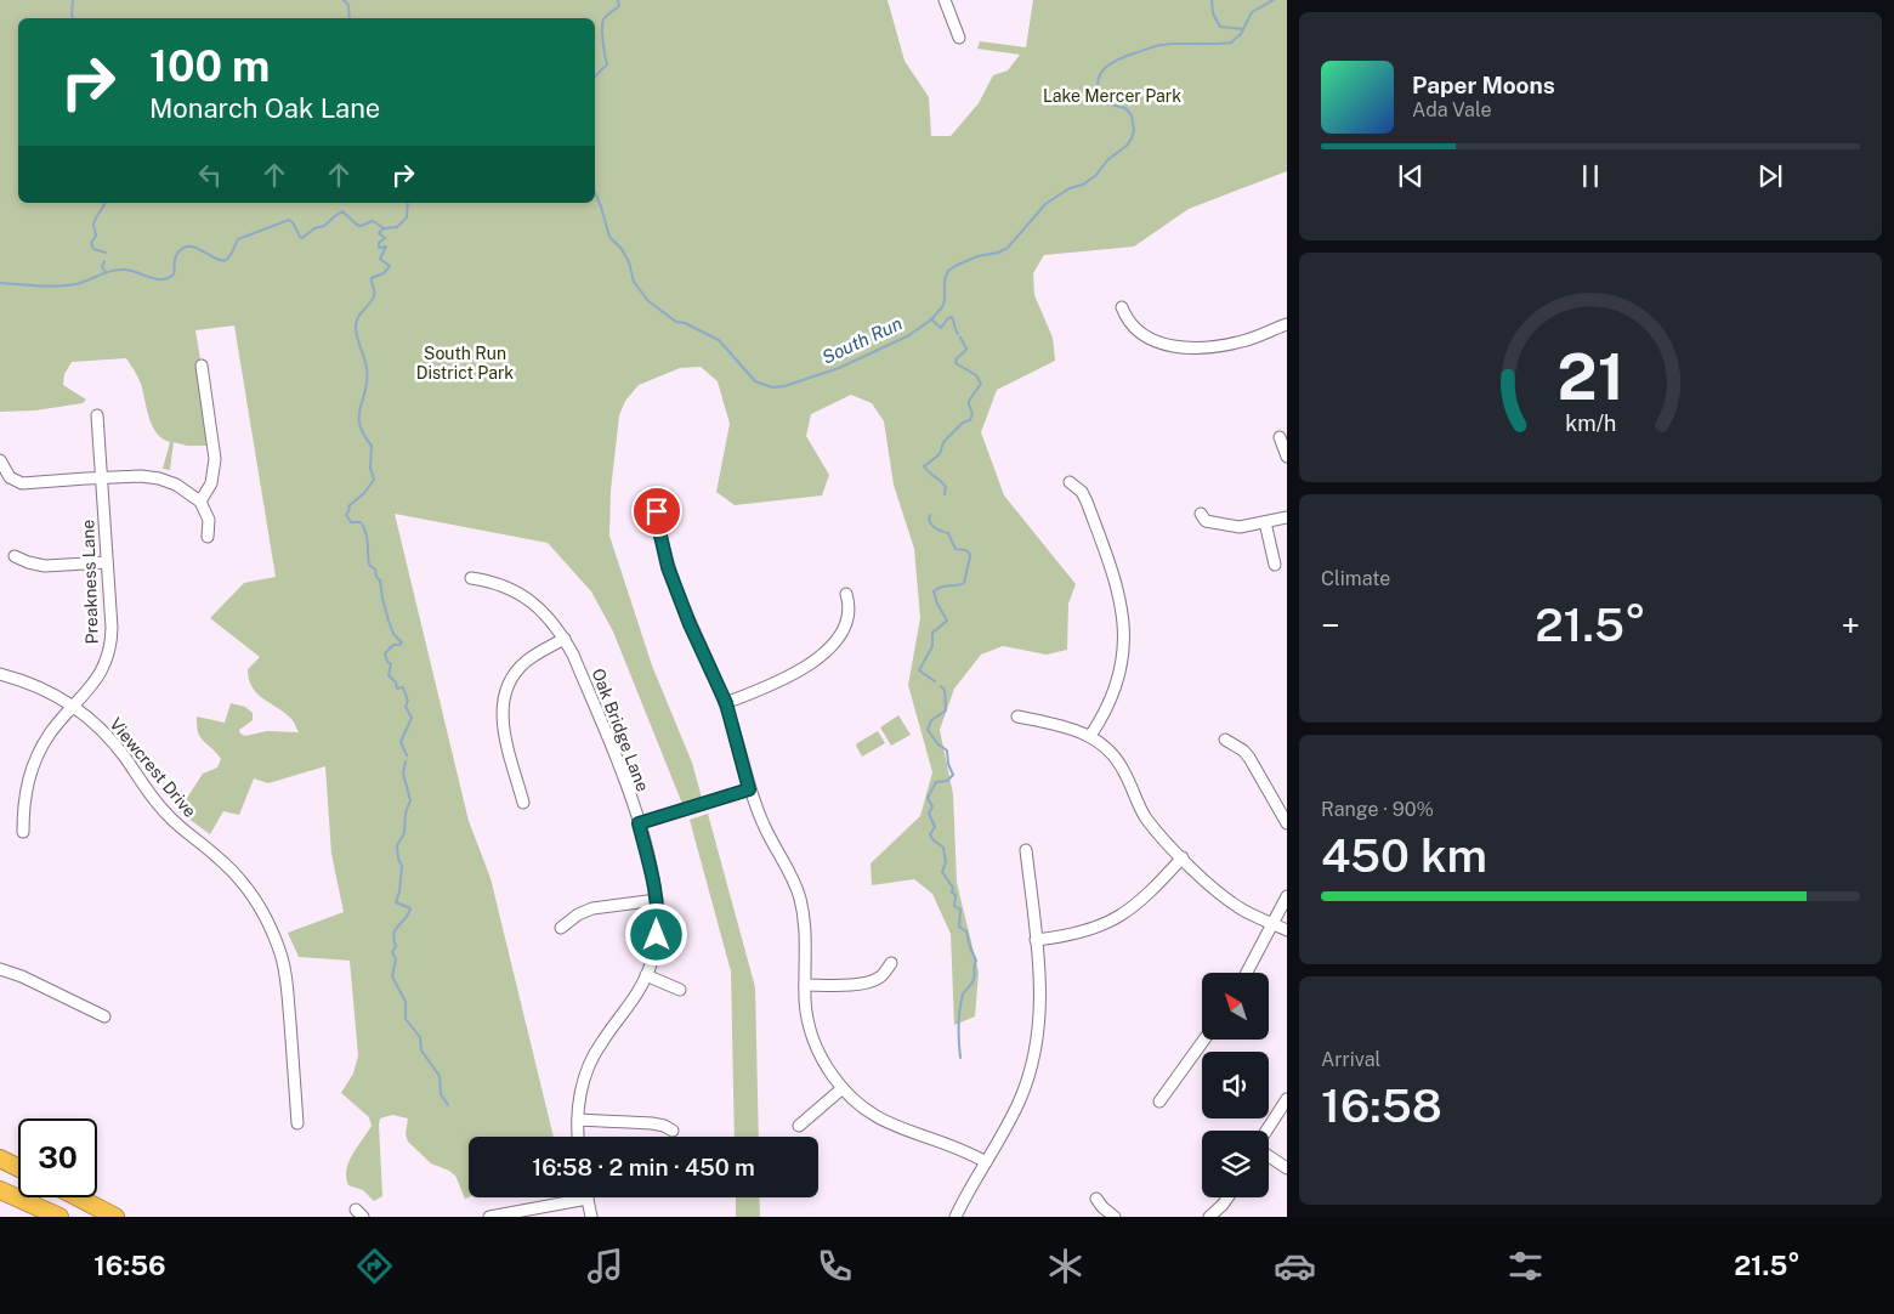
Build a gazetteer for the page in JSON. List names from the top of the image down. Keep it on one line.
{"streets":{"street":["Preakness Lane","Oak Bridge Lane","Viewcrest Drive"]},"crossings":[["Preakness Lane","Viewcrest Drive"]],"water":["South Run"],"parks":["Lake Mercer Park","South Run District Park"],"north":"top left","page":{"turn":["100 m","Monarch Oak Lane"],"song":["Paper Moons","Ada Vale"],"tile":["Climate",["Range · 90%","450 km"],["Arrival","16:58"]],"heat":["−","21.5°","+"],"limit":"30","trip":"16:58 · 2 min · 450 m","tabs":["16:56","21.5°"],"gauge":["21","km/h"]}}
